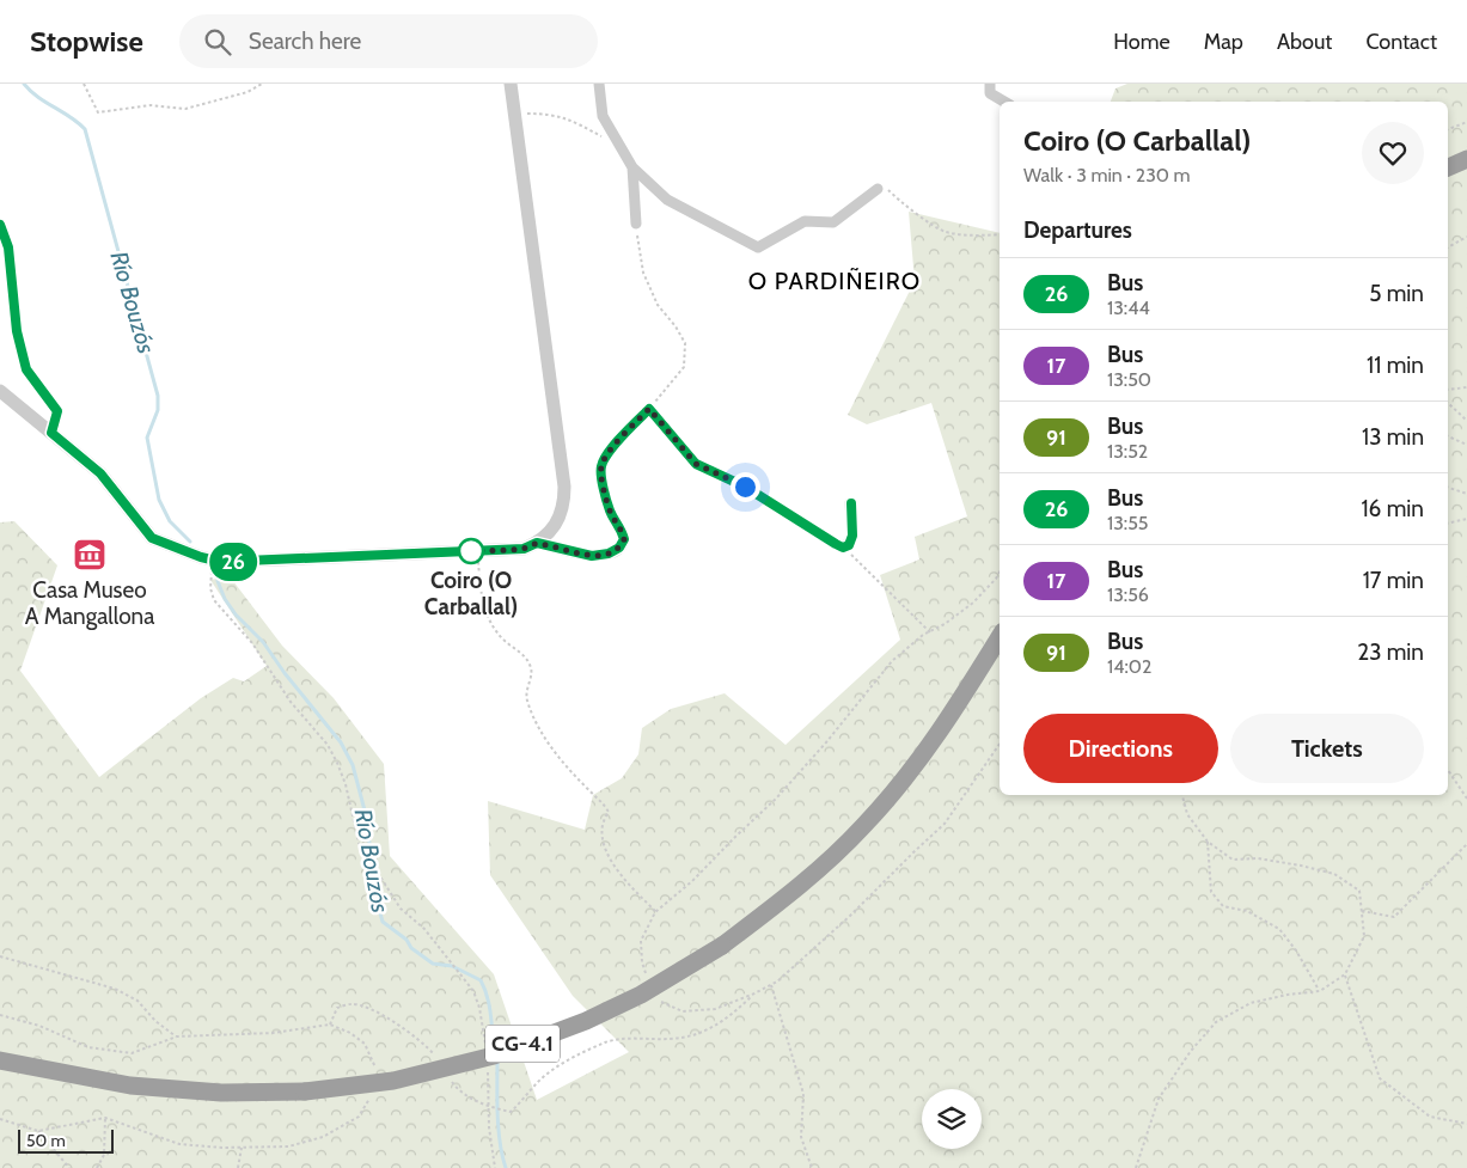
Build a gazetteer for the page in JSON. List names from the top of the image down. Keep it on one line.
{"streets":{"highway":["CG-4.1"]},"districts":["O PARDIÑEIRO"],"water":["Río Bouzós"],"places":{"other":["Coiro (O Carballal)"],"museum":["Casa Museo A Mangallona"]},"lines":["bus line 26"],"scale_bar":"50 m","page":{"header":"Stopwise","search":"Search here","nav":["Home","Map","About","Contact"],"on_map":"26","heading":[["Coiro (O Carballal)","Walk · 3 min · 230 m"],"Departures"],"list":[{"mark":"26","name":"Bus","note":"13:44","value":"5 min"},{"mark":"17","name":"Bus","note":"13:50","value":"11 min"},{"mark":"91","name":"Bus","note":"13:52","value":"13 min"},{"mark":"26","name":"Bus","note":"13:55","value":"16 min"},{"mark":"17","name":"Bus","note":"13:56","value":"17 min"},{"mark":"91","name":"Bus","note":"14:02","value":"23 min"}],"buttons":["Directions","Tickets"],"scale":"50 m"}}
